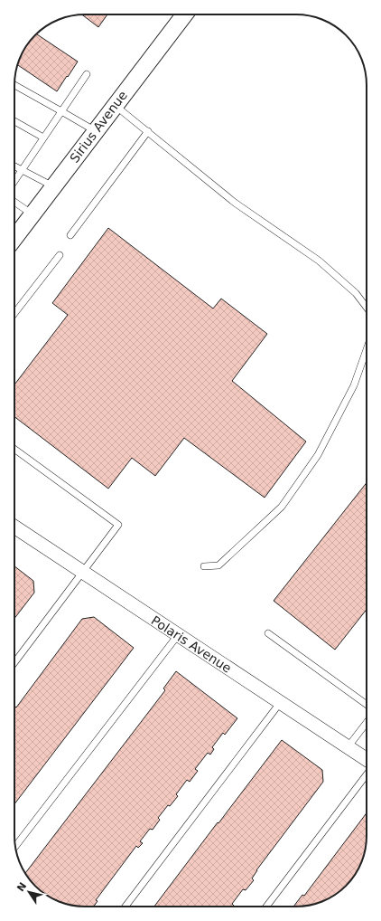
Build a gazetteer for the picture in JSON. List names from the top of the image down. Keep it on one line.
{"streets":{"street":["Sirius Avenue","Polaris Avenue"]},"north":"top left"}
